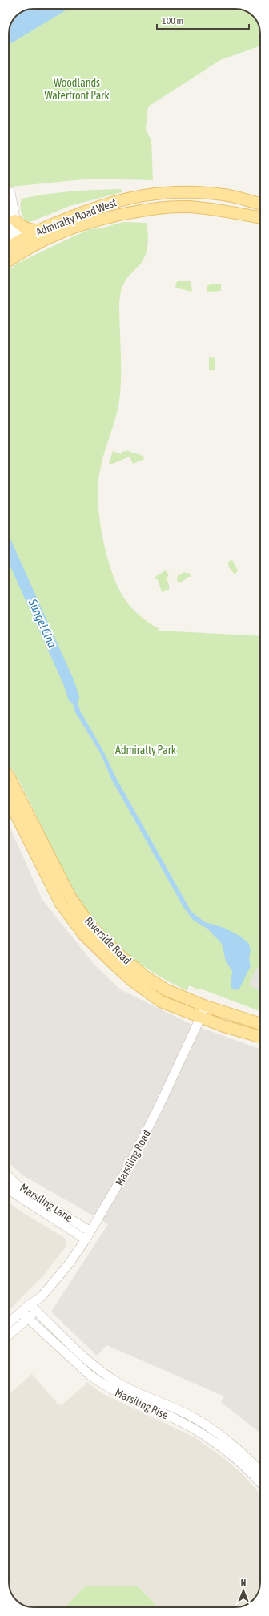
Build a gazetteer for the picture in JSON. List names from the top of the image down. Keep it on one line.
{"streets":{"main road":["Admiralty Road West","Riverside Road"],"street":["Marsiling Road","Marsiling Lane","Marsiling Rise"]},"crossings":[["Riverside Road","Marsiling Road"],["Marsiling Road","Marsiling Lane"],["Marsiling Road","Marsiling Rise"]],"water":["Sungei Cina"],"parks":["Woodlands Waterfront Park","Admiralty Park"],"scale_bar":"100 m","north":"top"}
